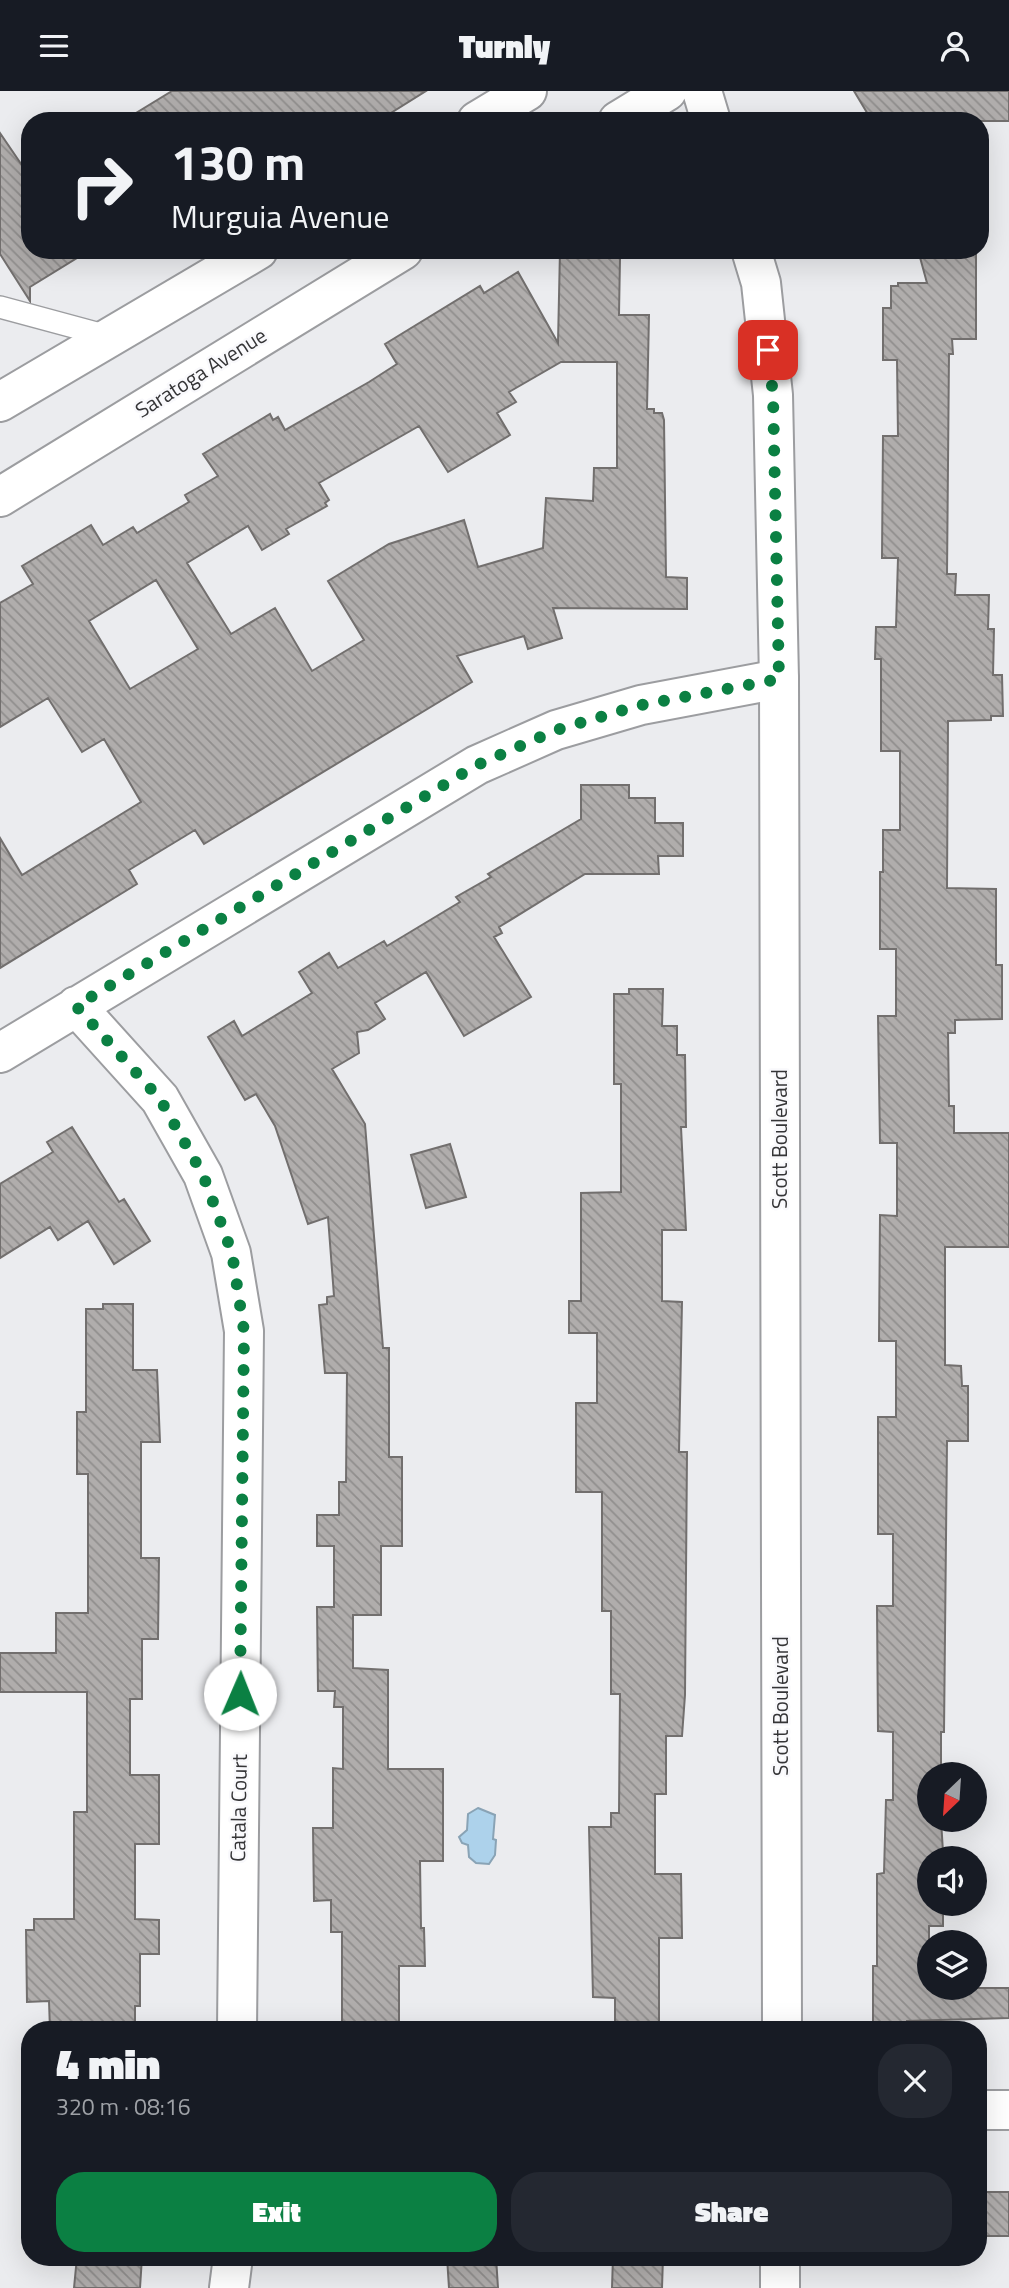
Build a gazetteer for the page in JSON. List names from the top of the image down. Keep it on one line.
{"streets":{"main road":["Saratoga Avenue","Scott Boulevard","Catala Court"]},"north":"bottom left","page":{"header":"Turnly","turn":["130 m","Murguia Avenue"],"heading":["4 min","320 m · 08:16"],"buttons":["Exit","Share"]}}
